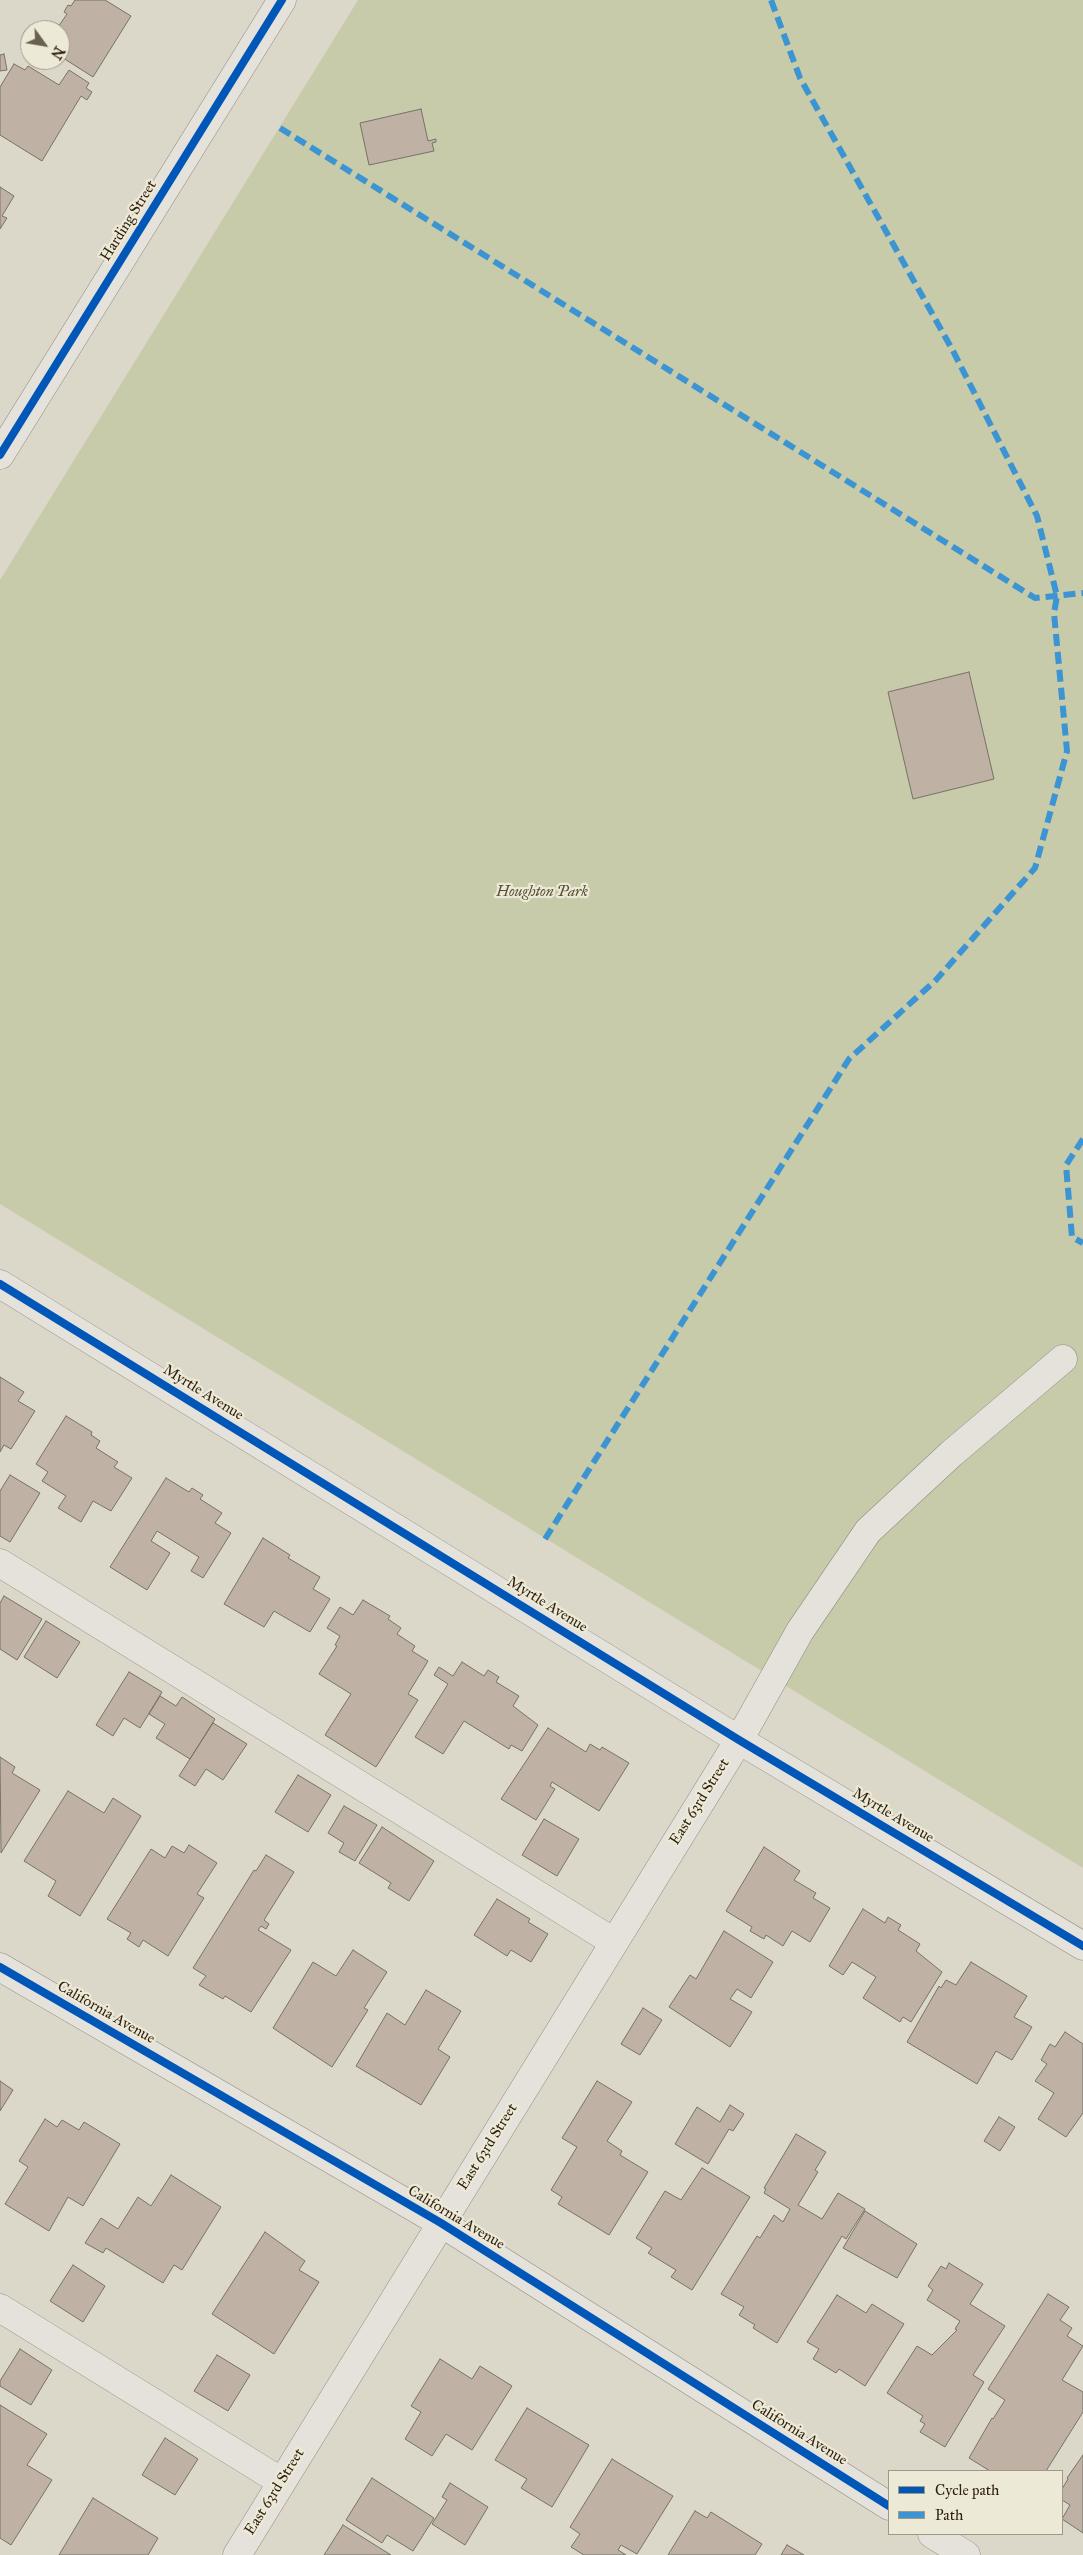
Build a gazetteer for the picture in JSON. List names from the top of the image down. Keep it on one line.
{"streets":{"street":["Harding Street","Myrtle Avenue","East 63rd Street","California Avenue"]},"crossings":[["Myrtle Avenue","East 63rd Street"],["East 63rd Street","California Avenue"]],"parks":["Houghton Park"],"legend":["Cycle path","Path"],"north":"bottom right"}
